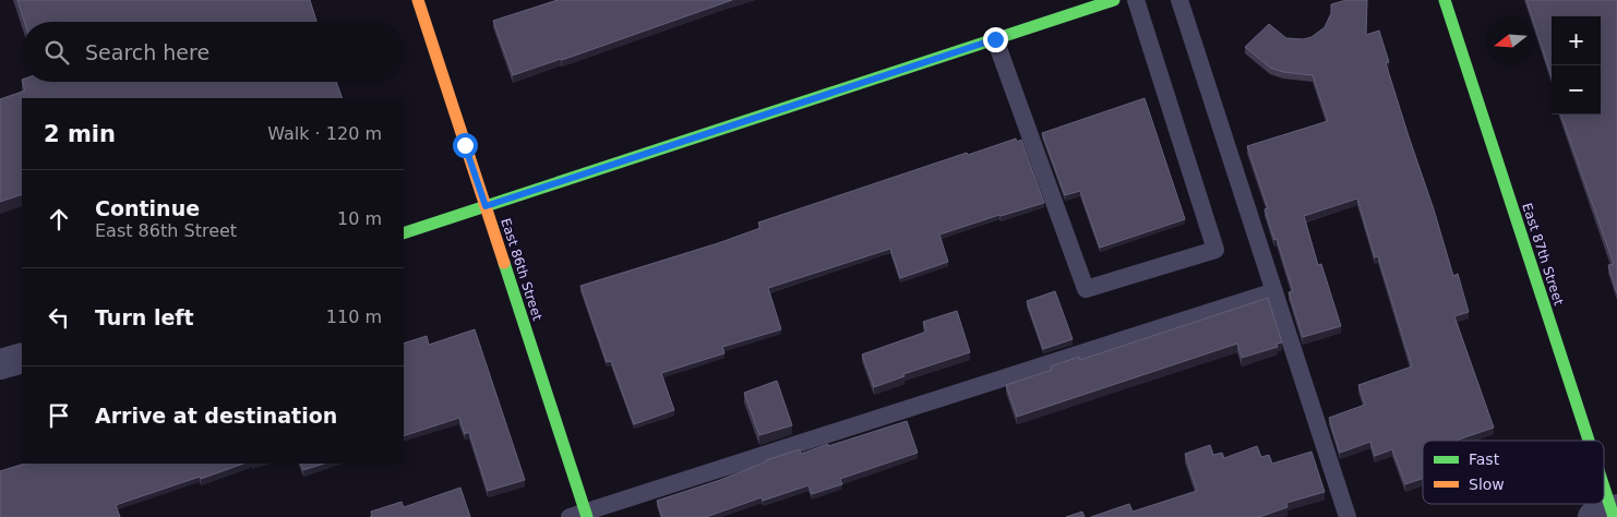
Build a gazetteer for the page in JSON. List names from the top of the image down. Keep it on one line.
{"streets":{"street":["East 87th Street","East 86th Street"]},"legend":["Fast","Slow"],"north":"left","page":{"map_buttons":["+","−"],"search":"Search here","heading":["2 min","Walk · 120 m"],"list":[["Continue","East 86th Street","10 m"],["Turn left","110 m"],"Arrive at destination"]}}
